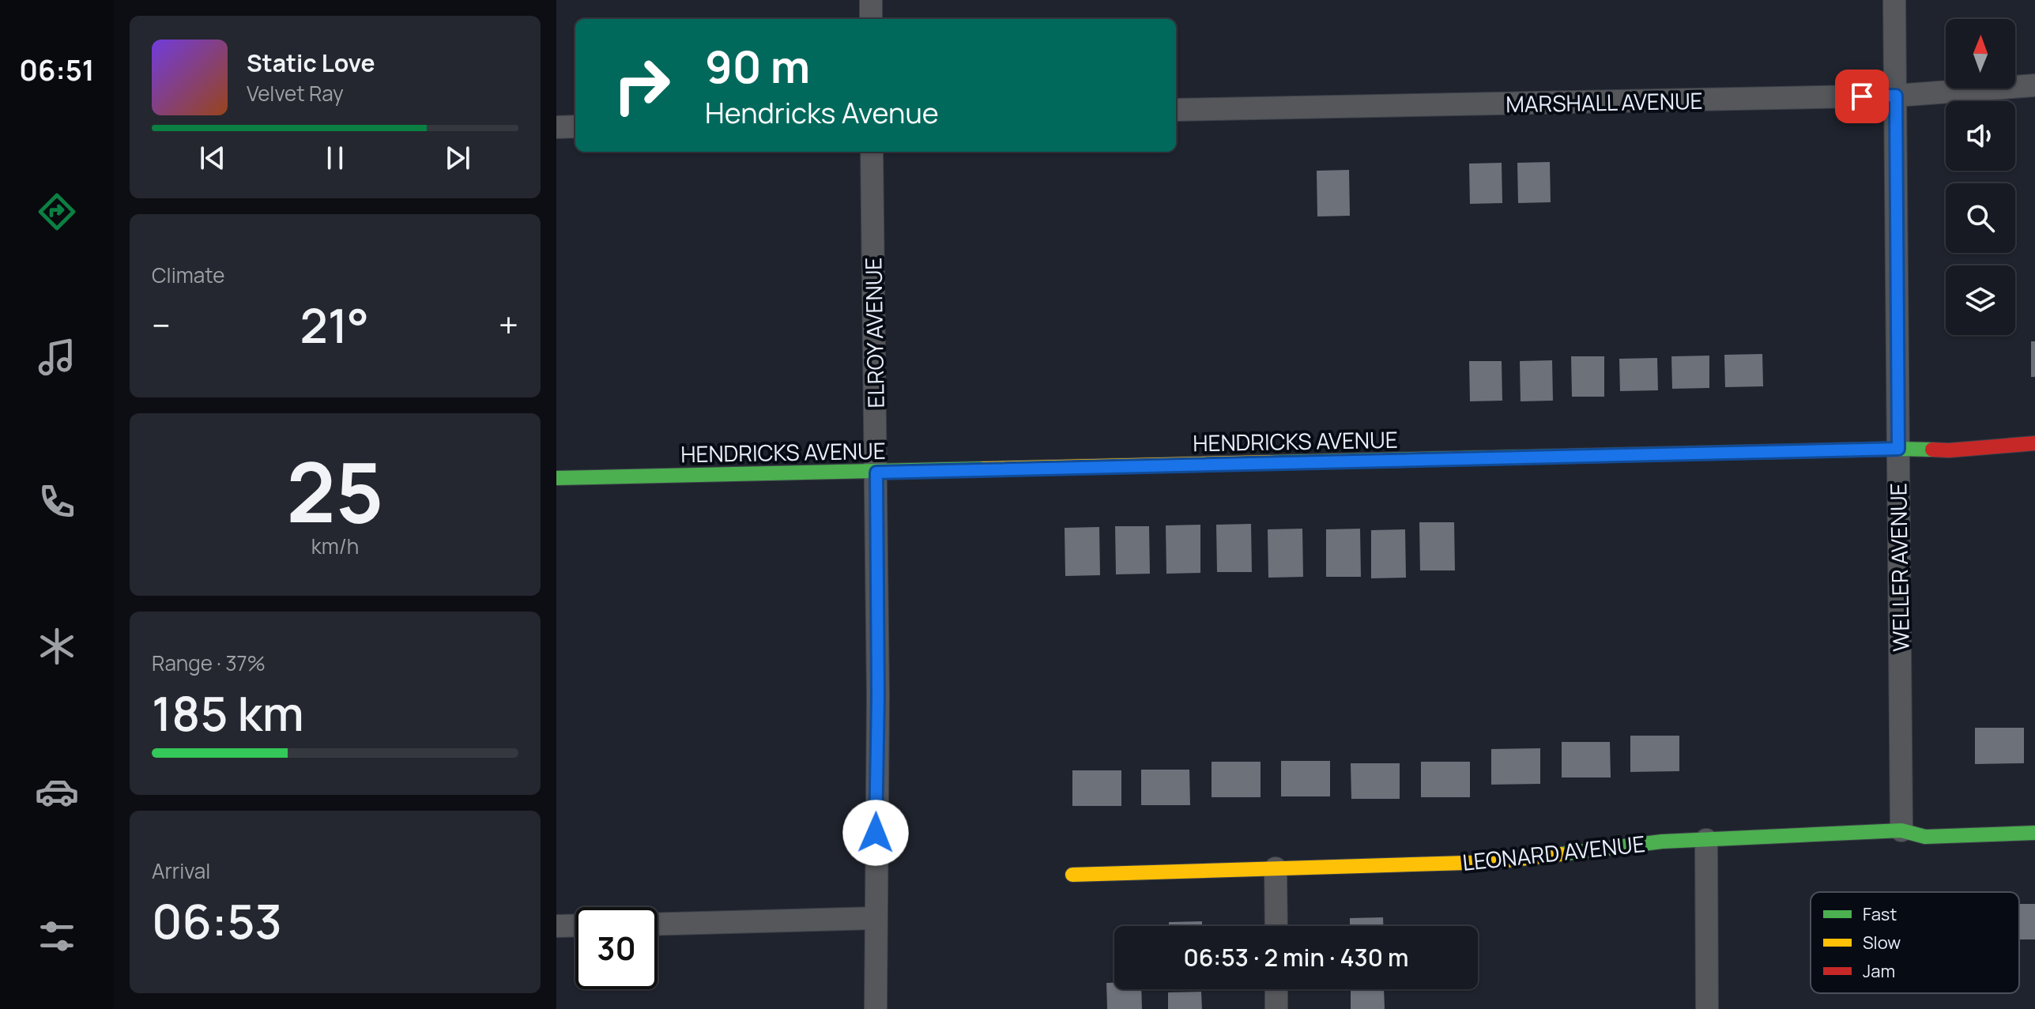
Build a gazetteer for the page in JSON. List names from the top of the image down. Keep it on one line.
{"streets":{"street":["MARSHALL AVENUE","ELROY AVENUE","HENDRICKS AVENUE","WELLER AVENUE","LEONARD AVENUE"]},"crossings":[["MARSHALL AVENUE","WELLER AVENUE"],["ELROY AVENUE","HENDRICKS AVENUE"],["HENDRICKS AVENUE","WELLER AVENUE"],["WELLER AVENUE","LEONARD AVENUE"]],"legend":["Fast","Slow","Jam"],"north":"top","page":{"tabs":"06:51","turn":["90 m","Hendricks Avenue"],"song":["Static Love","Velvet Ray"],"tile":["Climate",["25","km/h"],["Range · 37%","185 km"],["Arrival","06:53"]],"heat":["−","21°","+"],"limit":"30","trip":"06:53 · 2 min · 430 m"}}
